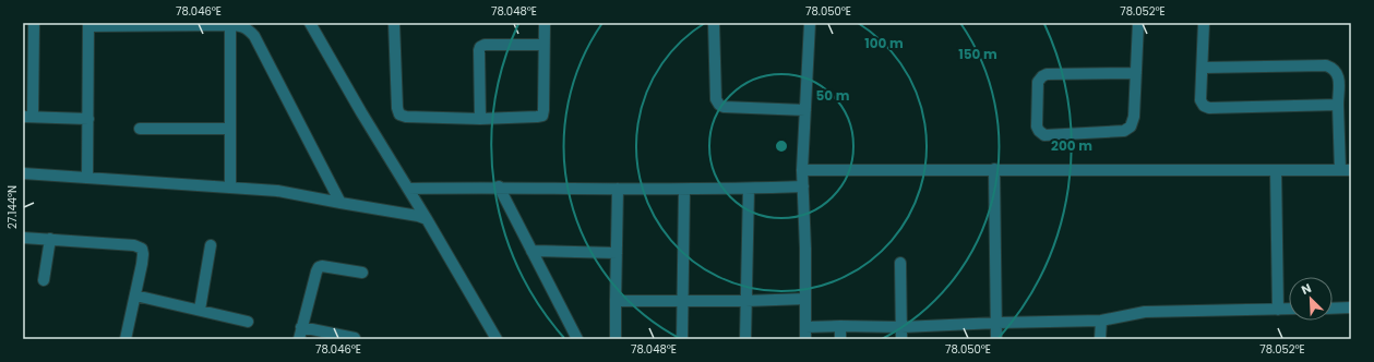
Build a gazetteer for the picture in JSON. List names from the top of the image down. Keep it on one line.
{"north":"top left","coordinates":["78.046°E","78.048°E","78.050°E","78.052°E","27.144°N"],"rings":["100 m","150 m","50 m","200 m"]}
